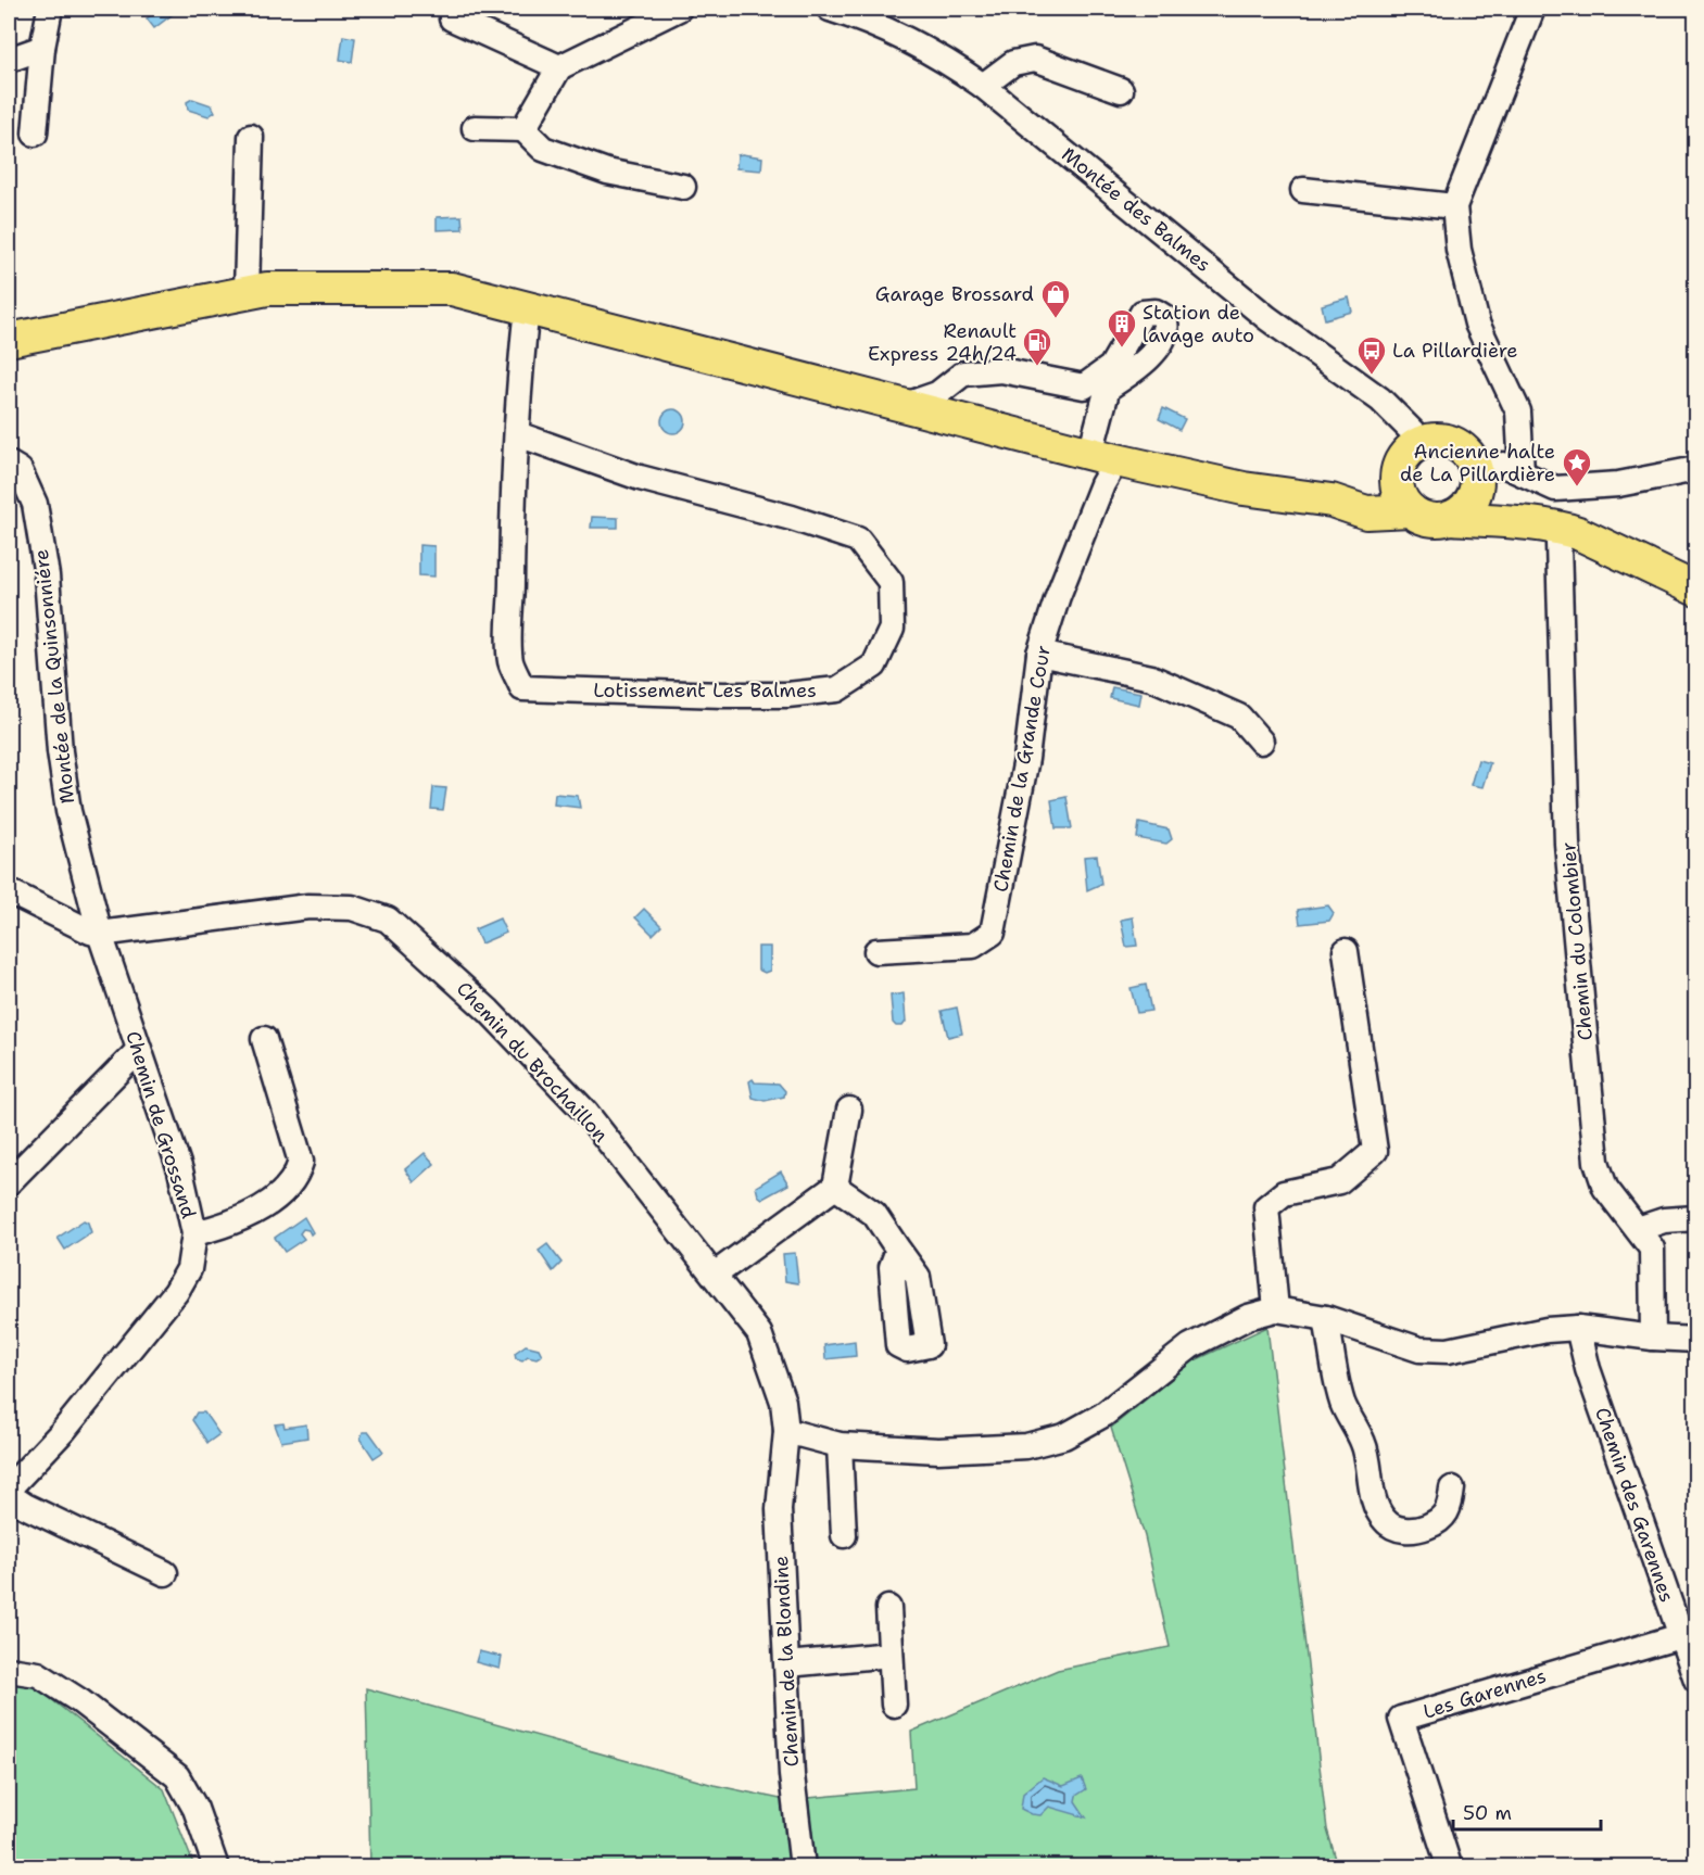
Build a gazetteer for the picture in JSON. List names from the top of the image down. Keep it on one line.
{"streets":{"street":["Montée des Balmes","Montée de la Quinsonniére","Lotissement Les Balmes","Chemin de la Grande Cour","Chemin du Colombier","Chemin du Brochaillon","Chemin de Grossand","Chemin des Garennes","Chemin de la Blondine","Les Garennes"]},"crossings":[["Montée de la Quinsonniére","Chemin du Brochaillon"],["Montée de la Quinsonniére","Chemin de Grossand"],["Chemin du Brochaillon","Chemin de Grossand"],["Chemin du Brochaillon","Chemin de la Blondine"],["Chemin des Garennes","Les Garennes"]],"places":{"shop":["Garage Brossard"],"building":["Station de lavage auto"],"fuel station":["Renault Express 24h/24"],"bus stop":["La Pillardière"],"place":["Ancienne halte de La Pillardière"]},"scale_bar":"50 m"}
